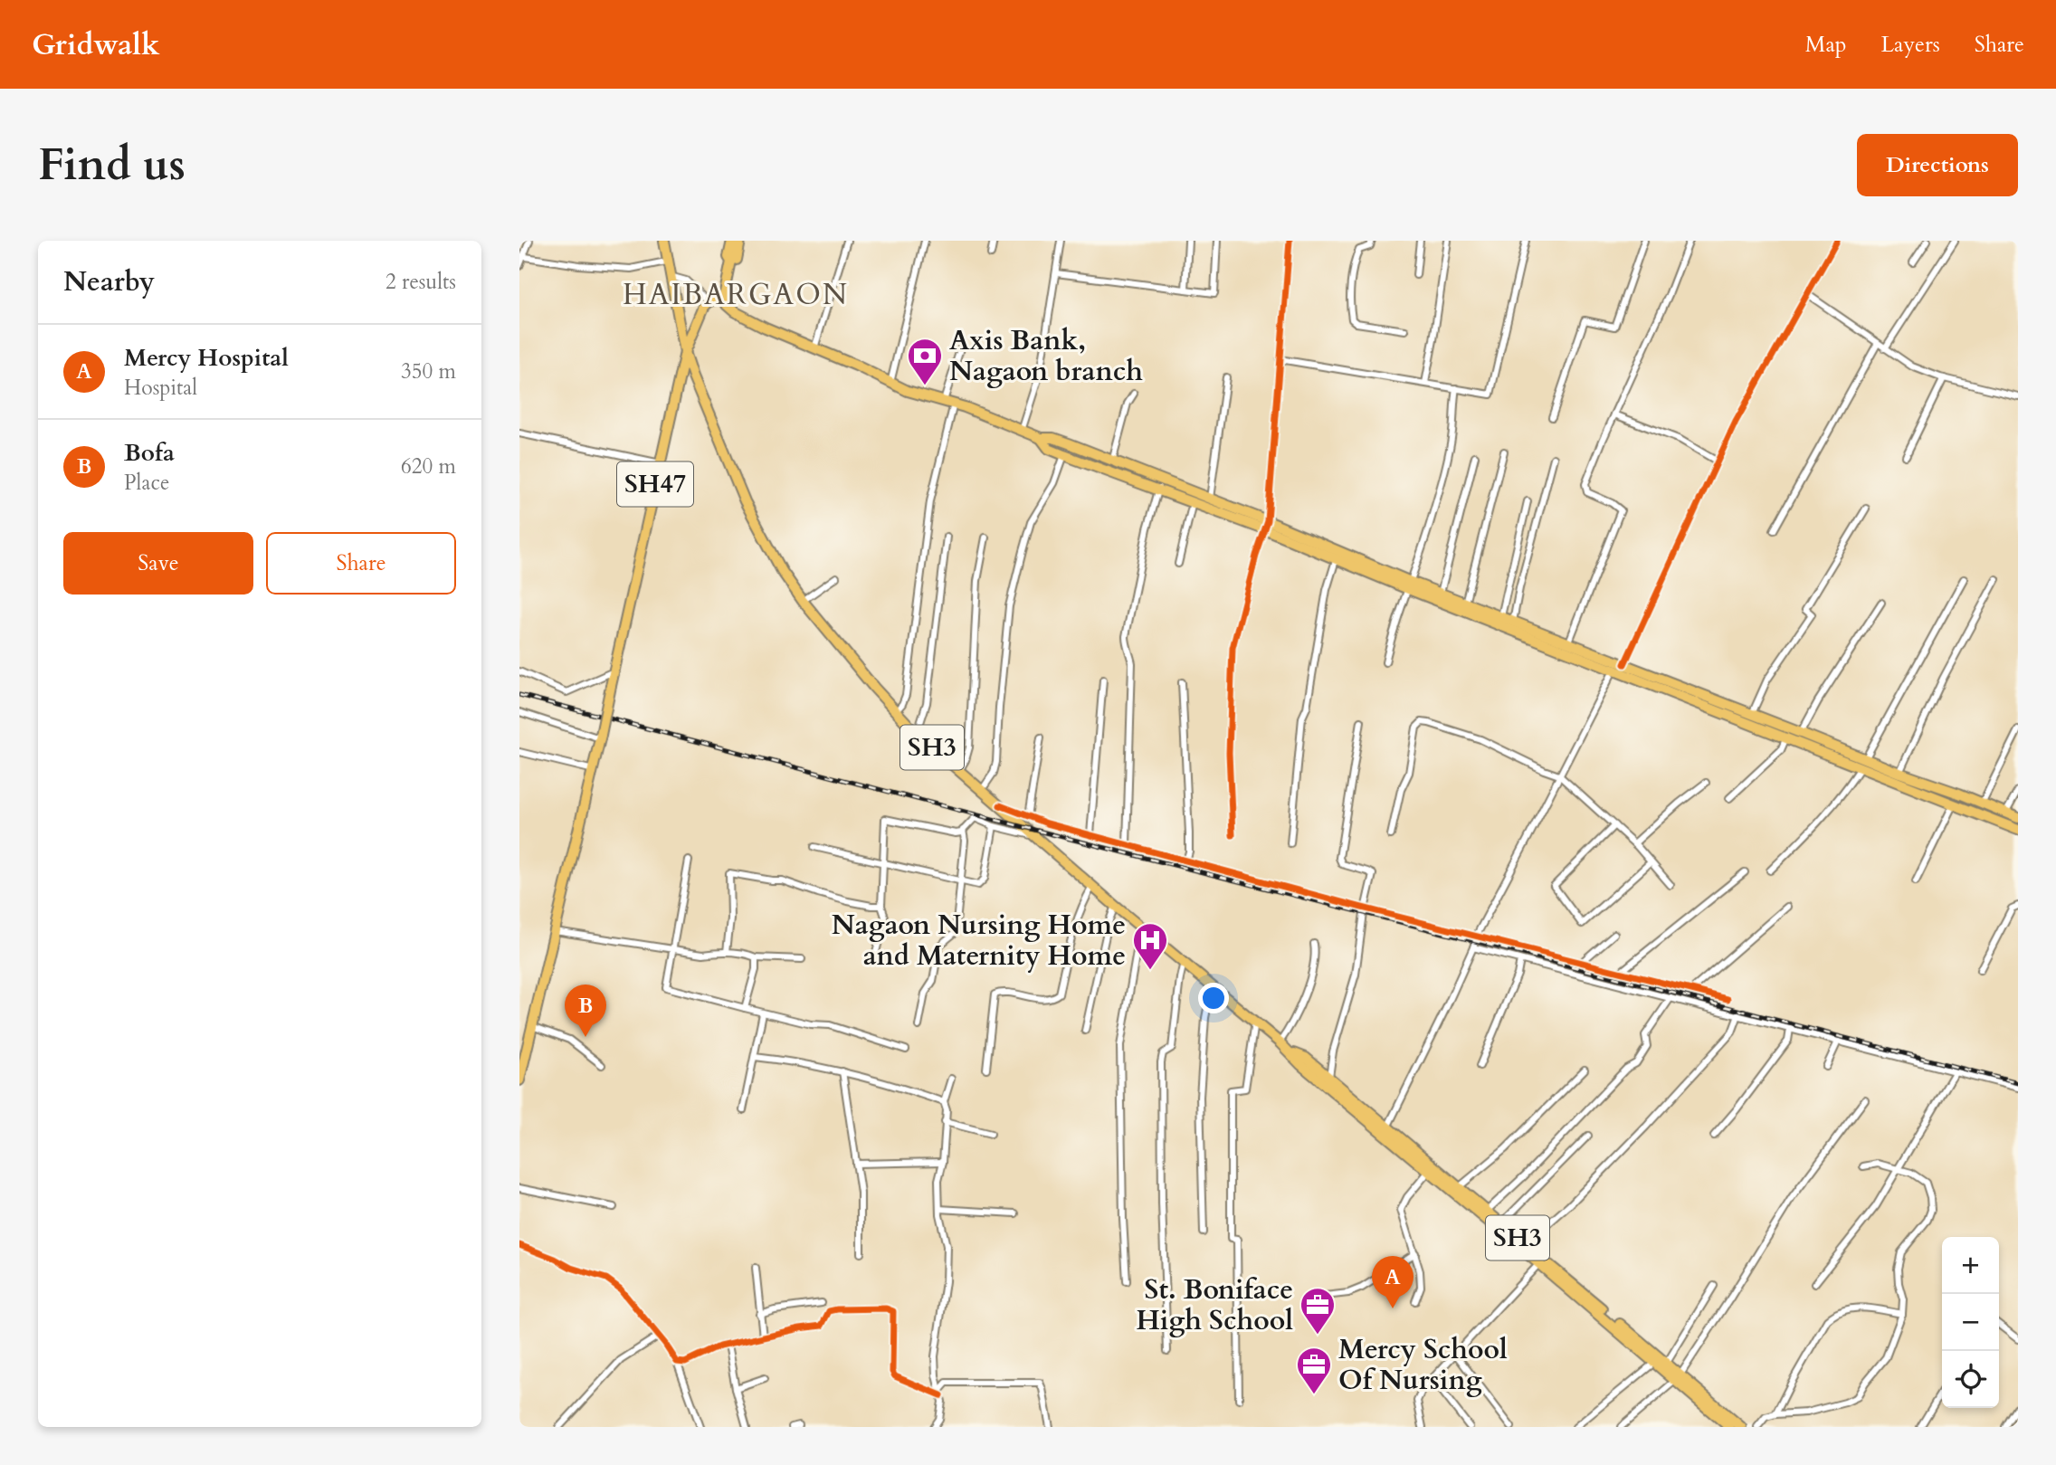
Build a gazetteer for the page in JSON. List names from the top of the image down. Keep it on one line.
{"streets":{"main road":["SH47","SH3"]},"crossings":[["SH47","SH3"]],"districts":["HAIBARGAON"],"places":{"bank":["Axis Bank, Nagaon branch"],"hospital":["Nagaon Nursing Home and Maternity Home"],"office":["St. Boniface High School","Mercy School Of Nursing"]},"page":{"header":"Gridwalk","nav":["Map","Layers","Share"],"buttons":["Directions",["Save","Share"]],"title":"Find us","heading":["Nearby","2 results"],"list":[{"mark":"A","name":"Mercy Hospital","note":"Hospital","value":"350 m"},{"mark":"B","name":"Bofa","note":"Place","value":"620 m"}],"pins":["B","A"],"map_buttons":["+","−"]}}
